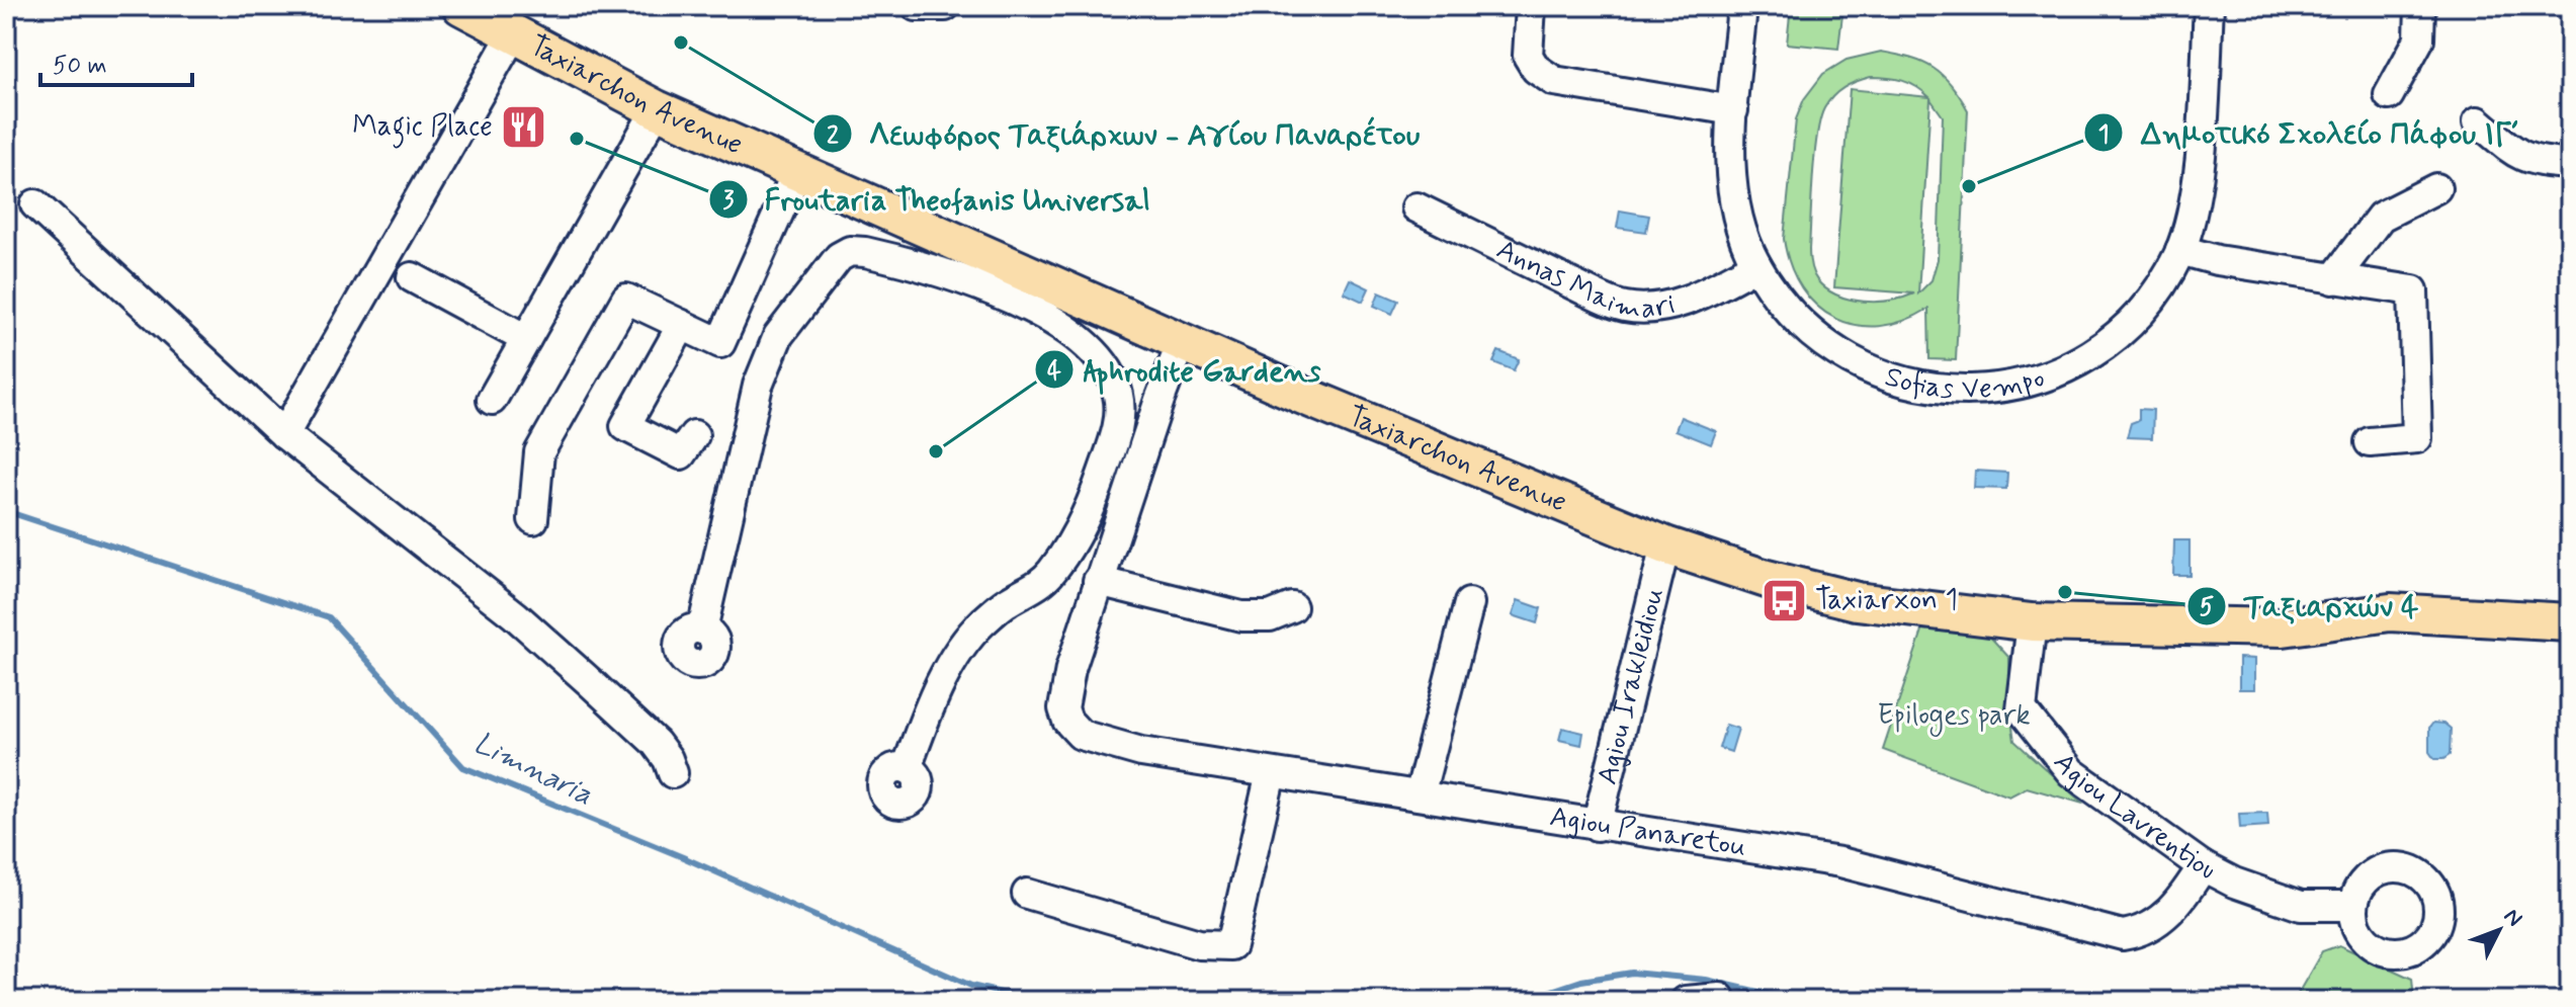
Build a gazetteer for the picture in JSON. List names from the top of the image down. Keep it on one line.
{"streets":{"main road":["Taxiarchon Avenue"],"street":["Annas Maimari","Sofias Vempo","Agiou Irakleidiou","Agiou Lavrentiou","Agiou Panaretou"]},"crossings":[["Taxiarchon Avenue","Agiou Irakleidiou"],["Taxiarchon Avenue","Agiou Lavrentiou"],["Annas Maimari","Sofias Vempo"],["Agiou Irakleidiou","Agiou Panaretou"],["Agiou Lavrentiou","Agiou Panaretou"]],"water":["Limnaria"],"parks":["Epiloges park"],"places":{"other":["Λεωφόρος Ταξιάρχων - Αγίου Παναρέτου","Froutaria Theofanis Universal","Δημοτικό Σχολείο Πάφου ΙΓ΄","Aphrodite Gardens","Ταξιαρχών 4"],"restaurant":["Magic Place"],"bus stop":["Taxiarxon 1"]},"scale_bar":"50 m","north":"top right"}
